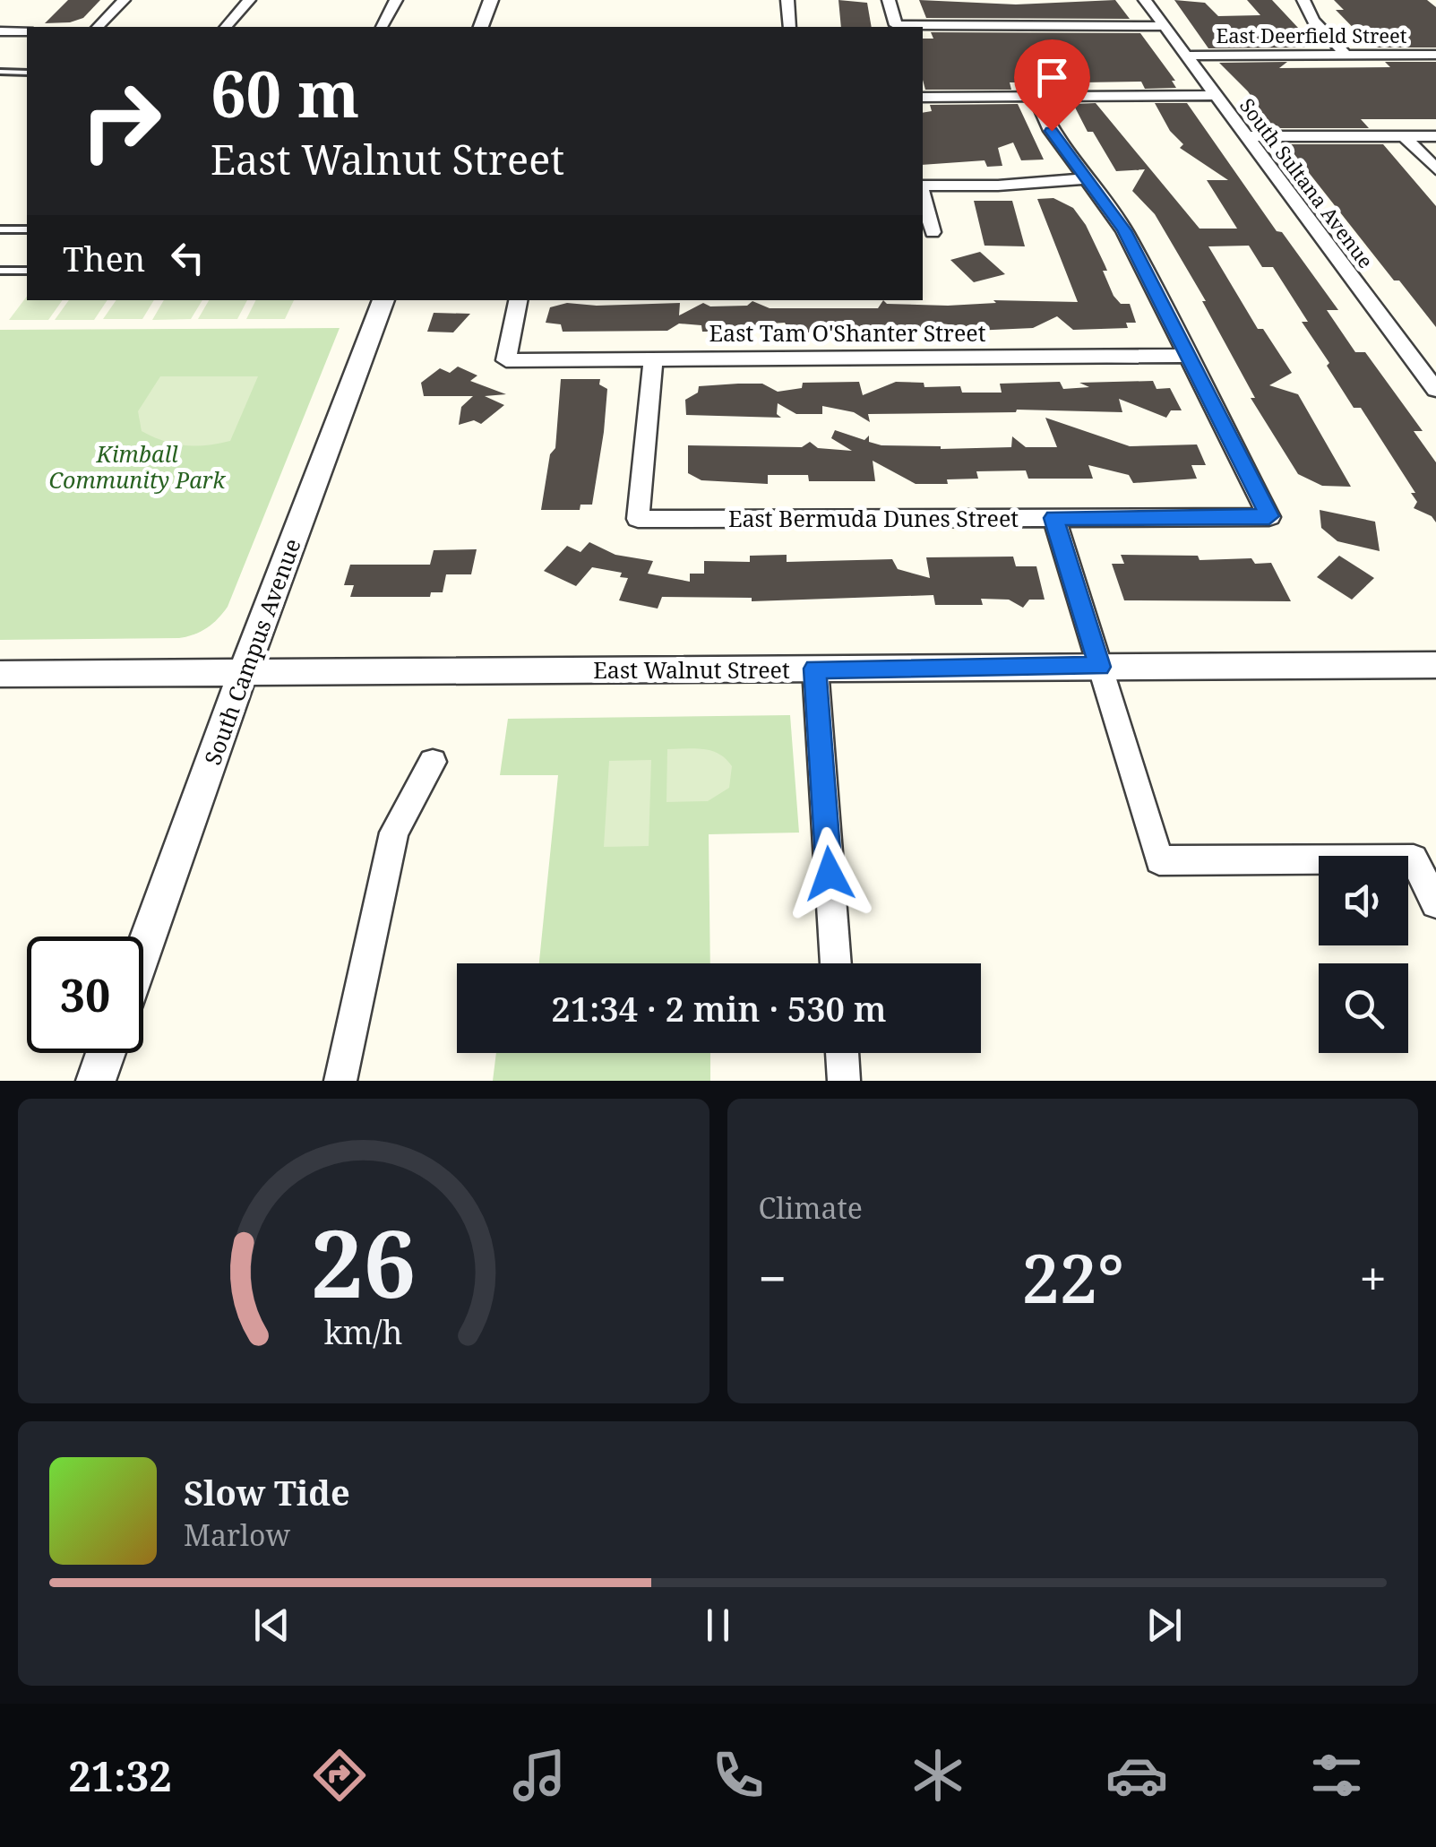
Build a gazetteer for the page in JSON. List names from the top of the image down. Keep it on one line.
{"streets":{"street":["East Deerfield Street","South Sultana Avenue","East Tam O'Shanter Street","East Bermuda Dunes Street","South Campus Avenue","East Walnut Street"]},"crossings":[["East Deerfield Street","South Sultana Avenue"],["East Tam O'Shanter Street","East Bermuda Dunes Street"],["South Campus Avenue","East Walnut Street"]],"parks":["Kimball Community Park"],"page":{"turn":["60 m","East Walnut Street"],"then":"Then","limit":"30","trip":"21:34 · 2 min · 530 m","tile":"Climate","heat":["−","22°","+"],"song":["Slow Tide","Marlow"],"tabs":"21:32","gauge":["26","km/h"]}}
